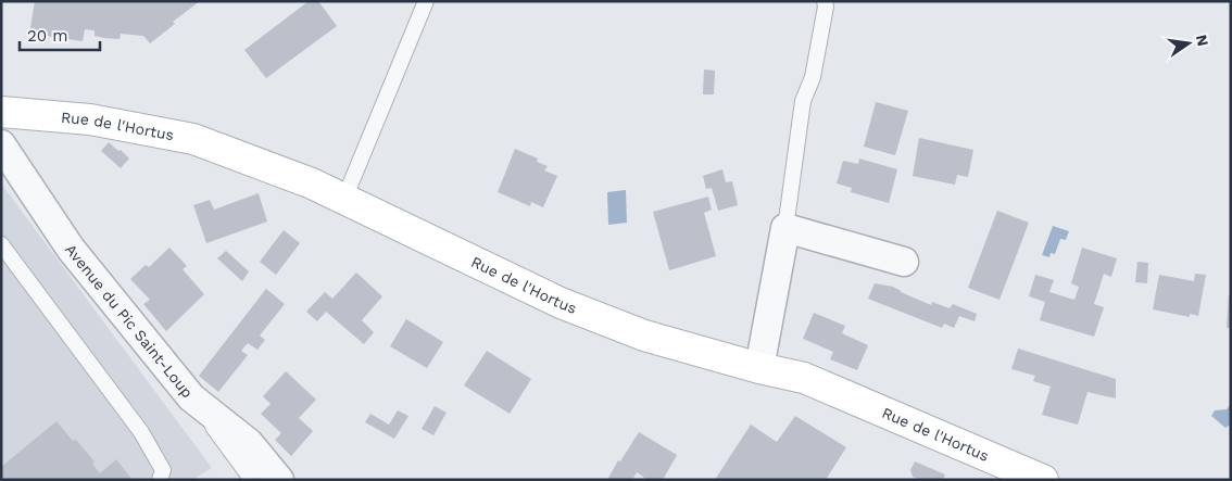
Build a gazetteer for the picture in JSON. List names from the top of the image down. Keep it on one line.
{"streets":{"main road":["Rue de l'Hortus"],"street":["Avenue du Pic Saint-Loup"]},"scale_bar":"20 m","north":"right"}
